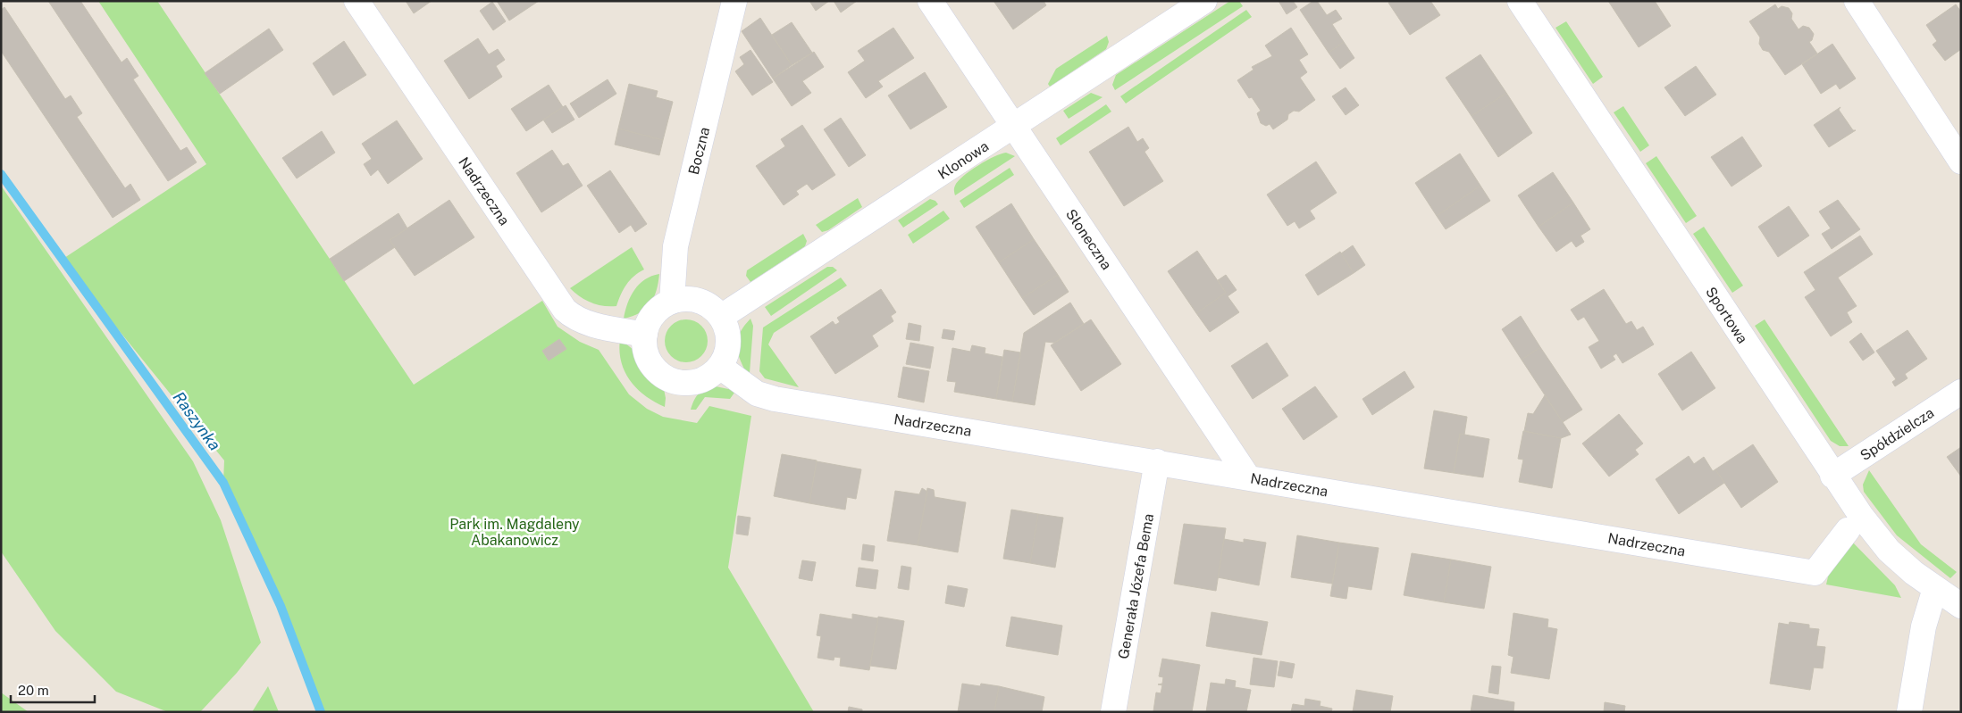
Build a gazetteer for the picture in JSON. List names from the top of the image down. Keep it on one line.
{"streets":{"street":["Boczna","Klonowa","Nadrzeczna","Słoneczna","Sportowa","Spółdzielcza","Generała Józefa Bema"]},"crossings":[["Boczna","Klonowa"],["Boczna","Nadrzeczna"],["Klonowa","Nadrzeczna"],["Klonowa","Słoneczna"],["Nadrzeczna","Słoneczna"],["Nadrzeczna","Generała Józefa Bema"],["Sportowa","Spółdzielcza"]],"water":["Raszynka"],"parks":["Park im. Magdaleny Abakanowicz"],"scale_bar":"20 m"}
